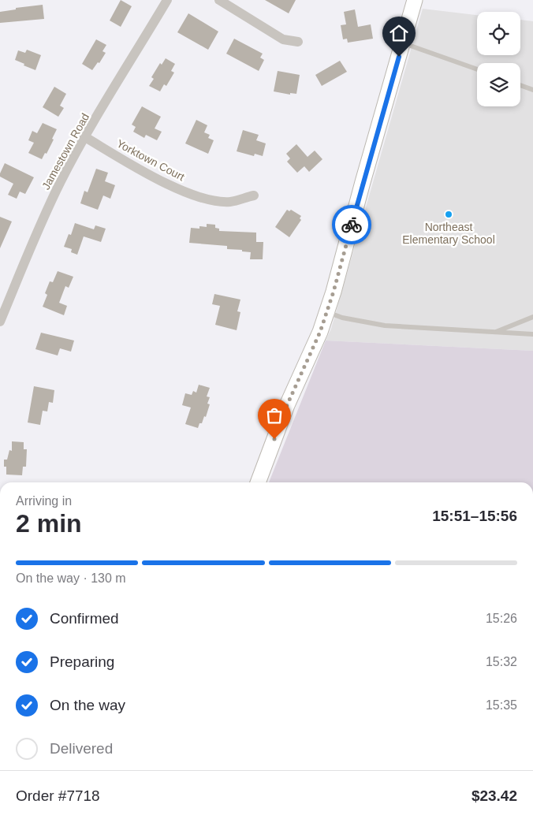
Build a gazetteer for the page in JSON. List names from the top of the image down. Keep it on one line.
{"streets":{"street":["Jamestown Road","Yorktown Court"]},"crossings":[["Jamestown Road","Yorktown Court"]],"places":["Northeast Elementary School"],"page":{"heading":["2 min","Arriving in","15:51–15:56"],"panel":["Order #7718","$23.42"],"bar":"On the way · 130 m","list":[["Confirmed","15:26"],["Preparing","15:32"],["On the way","15:35"],"Delivered"]}}
